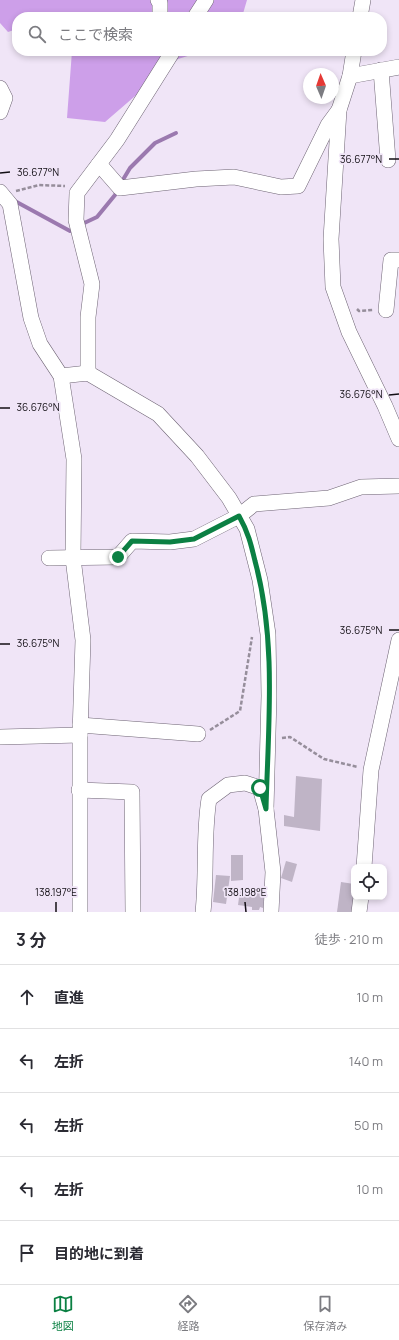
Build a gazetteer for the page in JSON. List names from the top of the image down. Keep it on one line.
{"north":"top","page":{"search":"ここで検索","heading":["3 分","徒歩 · 210 m"],"list":[["直進","10 m"],["左折","140 m"],["左折","50 m"],["左折","10 m"],"目的地に到着"],"nav":["地図","経路","保存済み"]},"coordinates":["36.677°N","36.676°N","36.675°N","138.197°E","138.198°E"]}
